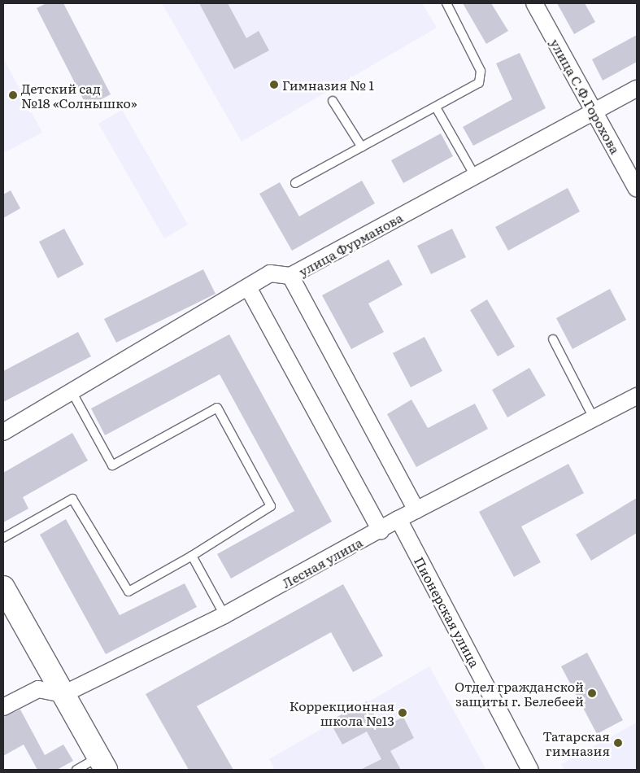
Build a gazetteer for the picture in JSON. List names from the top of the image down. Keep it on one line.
{"streets":{"street":["улица С.Ф.Горохова","улица Фурманова","Лесная улица","Пионерская улица"]},"crossings":[["улица С.Ф.Горохова","улица Фурманова"],["Лесная улица","Пионерская улица"]],"places":["Гимназия № 1","Детский сад №18 «Солнышко»","Отдел гражданской защиты г. Белебеей","Коррекционная школа №13","Татарская гимназия"]}
